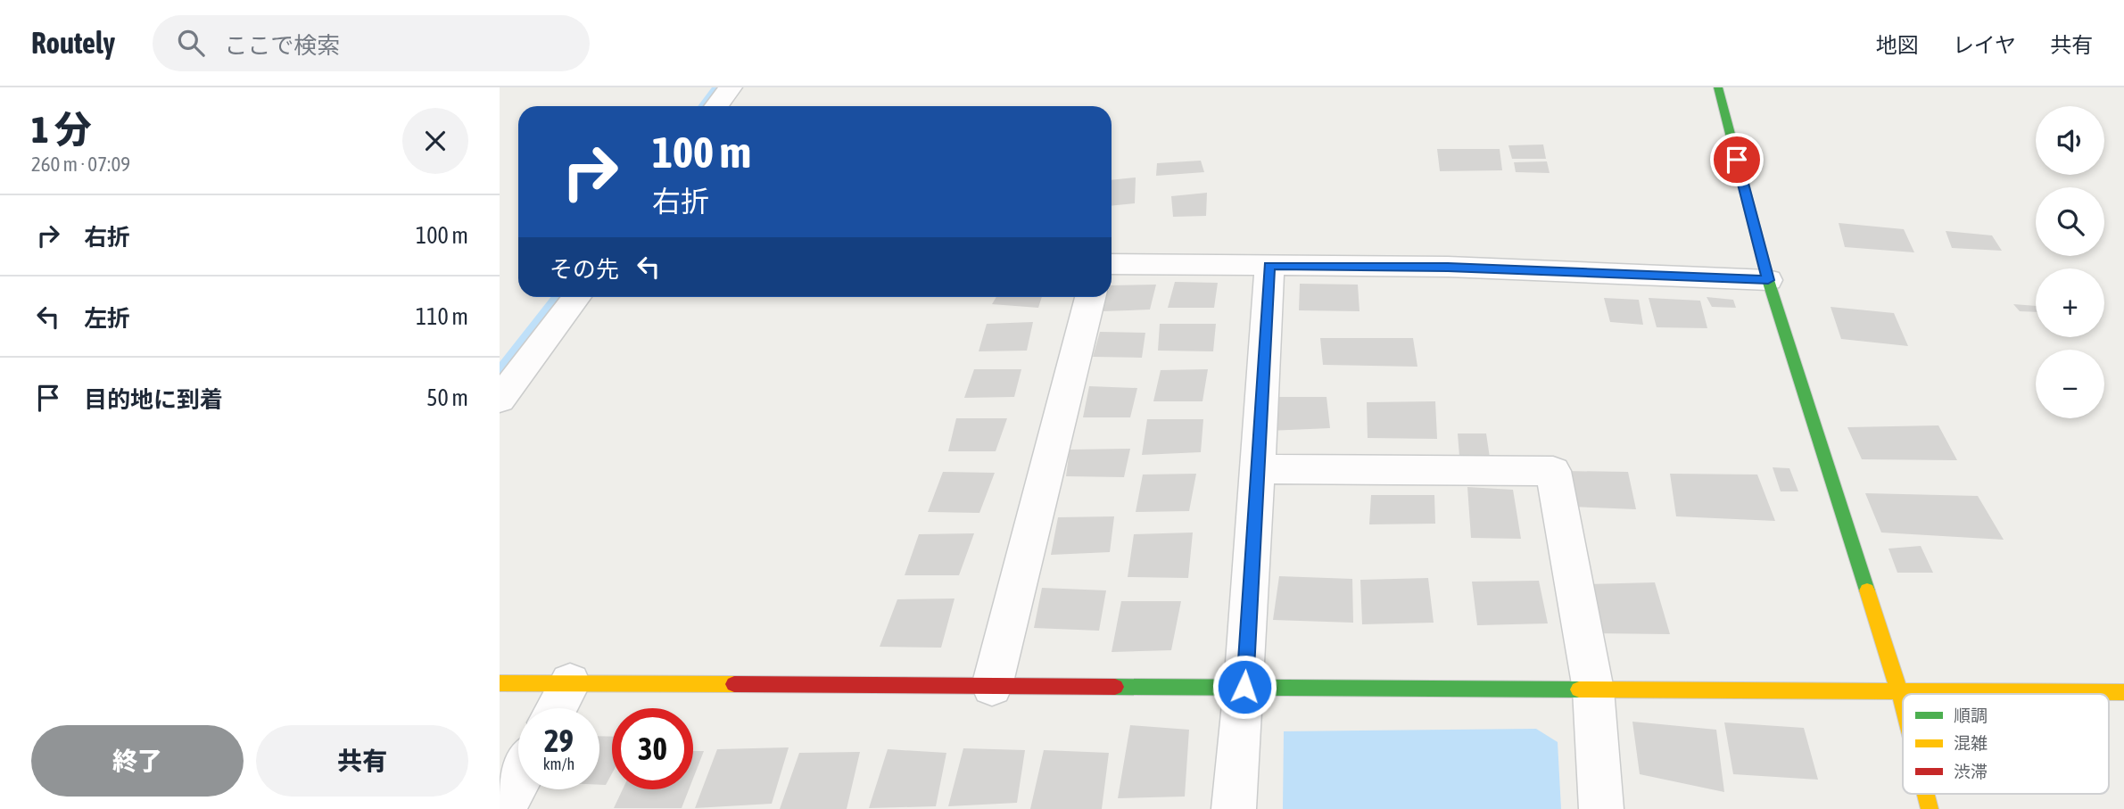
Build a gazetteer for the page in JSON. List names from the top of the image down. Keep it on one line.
{"legend":["順調","混雑","渋滞"],"page":{"header":"Routely","search":"ここで検索","nav":["地図","レイヤ","共有"],"heading":["1 分","260 m · 07:09"],"map_buttons":["+","−"],"turn":["100 m","右折"],"list":[{"name":"右折","value":"100 m"},{"name":"左折","value":"110 m"},{"name":"目的地に到着","value":"50 m"}],"then":"その先","speed":"29 km/h","limit":"30","buttons":["終了","共有"]}}
